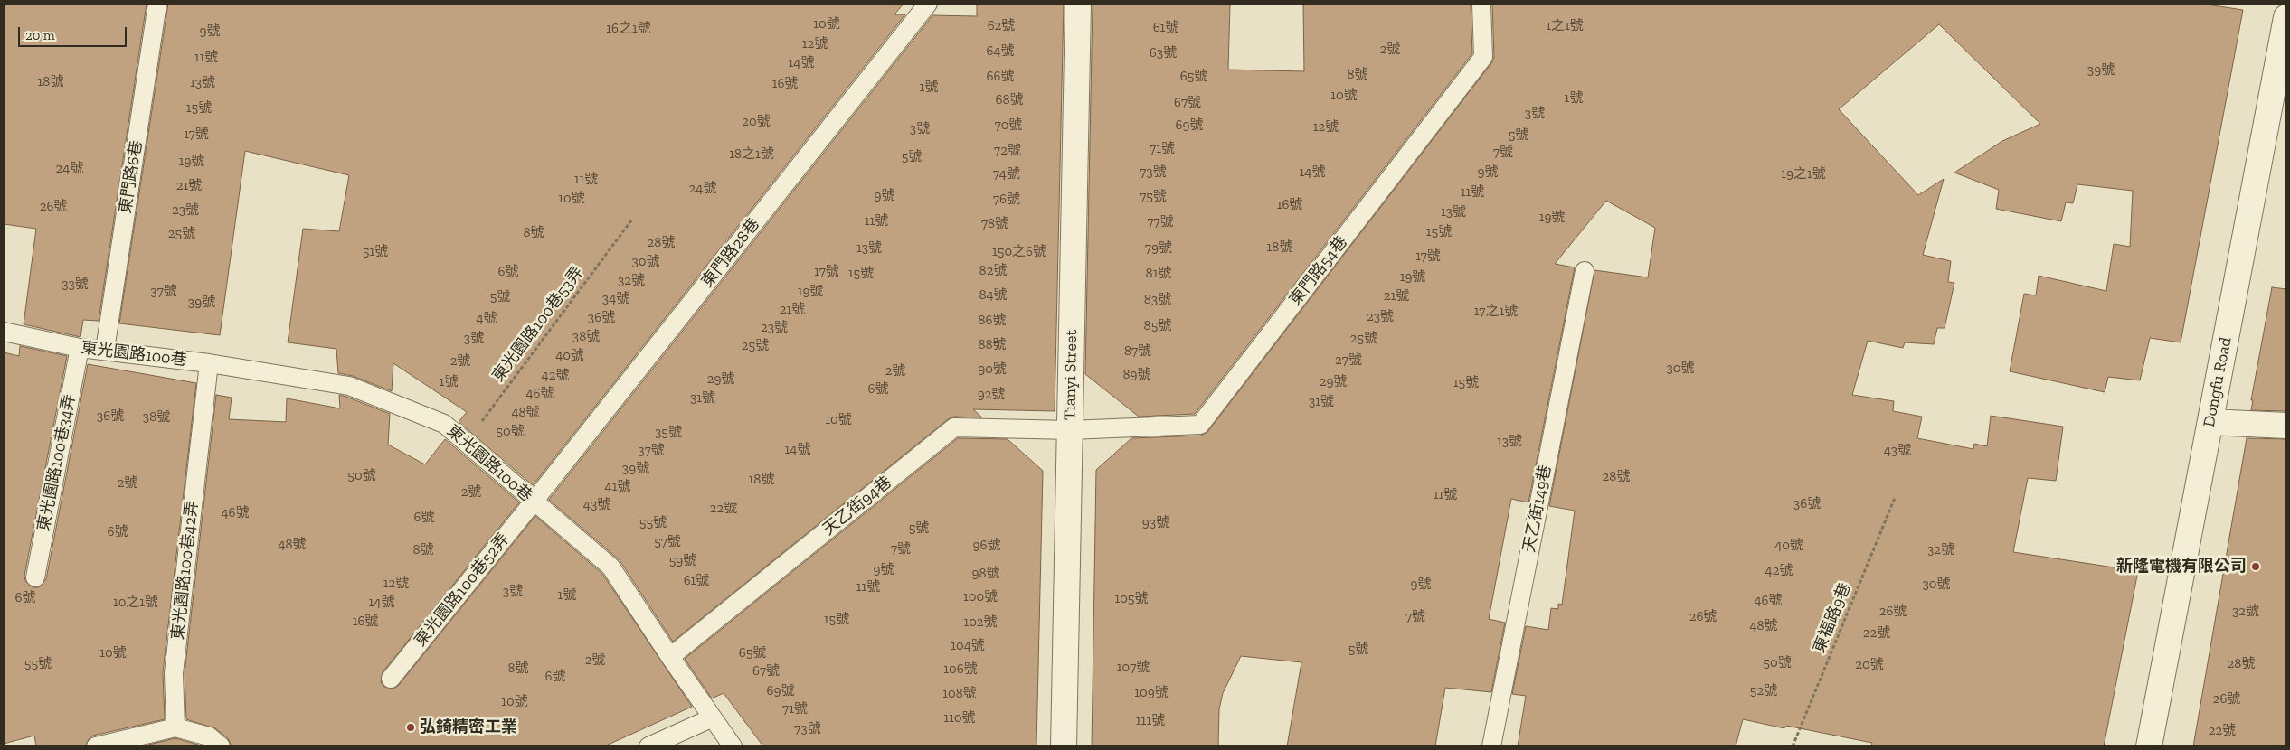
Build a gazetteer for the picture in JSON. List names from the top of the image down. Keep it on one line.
{"streets":{"street":["Tianyi Street","Dongfu Road"],"lane":["東門路6巷","東門路28巷","東門路54巷","東光園路100巷","東光園路100巷34弄","天乙街94巷","天乙街149巷","東光園路100巷42弄","東光園路100巷52弄"],"path":["東光園路100巷53弄","東福路9巷"]},"crossings":[["東門路6巷","東光園路100巷"],["東門路28巷","東光園路100巷"],["東門路28巷","東光園路100巷52弄"],["東門路54巷","Tianyi Street"],["東門路54巷","天乙街94巷"],["東光園路100巷53弄","東光園路100巷"],["東光園路100巷","東光園路100巷34弄"],["東光園路100巷","天乙街94巷"],["東光園路100巷","東光園路100巷42弄"],["東光園路100巷","東光園路100巷52弄"],["Tianyi Street","天乙街94巷"]],"places":["新隆電機有限公司","弘錡精密工業"],"house_numbers":["10號","62號","1之1號","61號","16之1號","9號","12號","2號","64號","63號","11號","14號","39號","8號","66號","65號","18號","13號","16號","1號","10號","1號","68號","67號","15號","3號","20號","70號","69號","12號","3號","17號","5號","71號","72號","7號","18之1號","5號","19號","24號","73號","14號","9號","74號","19之1號","11號","21號","24號","11號","9號","75號","10號","76號","16號","26號","23號","13號","19號","11號","77號","78號","15號","8號","25號","28號","18號","13號","79號","51號","150之6號","17號","30號","82號","6號","17號","15號","81號","19號","32號","33號","37號","19號","84號","21號","5號","34號","83號","39號","21號","17之1號","23號","36號","4號","86號","85號","23號","38號","3號","25號","88號","25號","87號","40號","27號","2號","30號","90號","2號","89號","42號","29號","1號","29號","15號","6號","46號","92號","31號","31號","48號","36號","38號","10號","50號","35號","13號","14號","37號","43號","39號","50號","28號","18號","2號","41號","2號","11號","36號","43號","22號","46號","6號","55號","93號","5號","6號","57號","48號","96號","40號","7號","8號","32號","59號","9號","42號","98號","61號","12號","9號","30號","11號","3號","1號","100號","6號","105號","46號","10之1號","14號","26號","32號","7號","26號","15號","16號","102號","48號","22號","104號","5號","10號","65號","2號","50號","55號","28號","20號","107號","8號","106號","67號","6號","69號","52號","109號","108號","26號","10號","71號","110號","111號","73號","22號"],"scale_bar":"20 m"}
